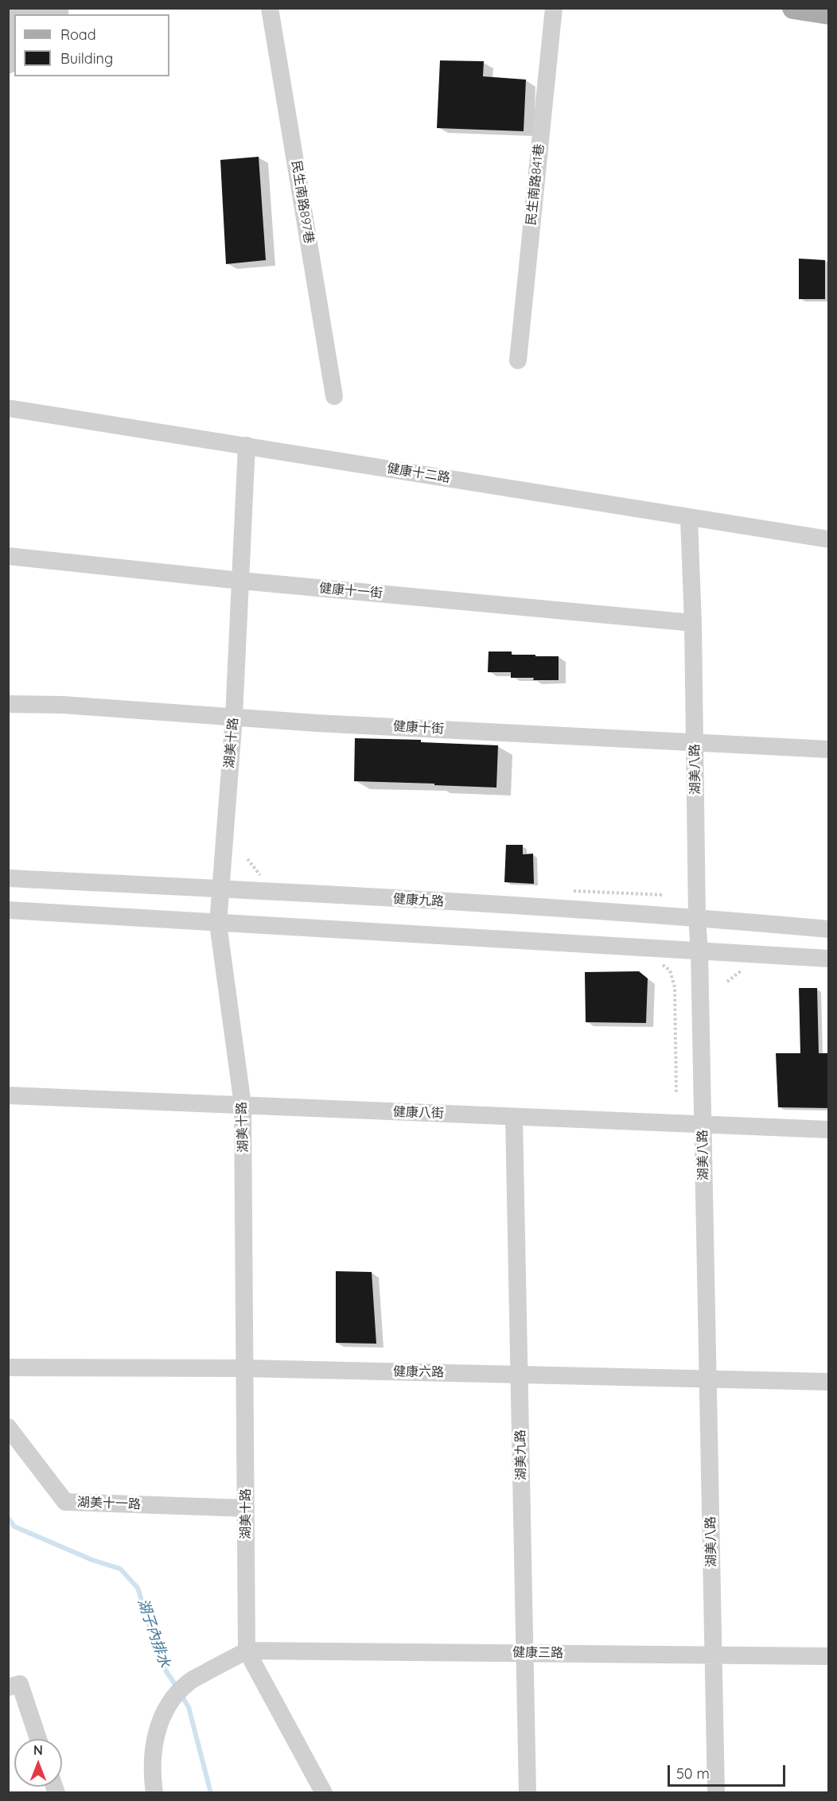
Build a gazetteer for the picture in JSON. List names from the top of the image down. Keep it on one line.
{"streets":{"street":["民生南路841巷","民生南路897巷","健康十二路","健康十一街","健康十街","湖美十路","湖美八路","健康九路","健康八街","健康六路","湖美九路","湖美十一路","健康三路"]},"crossings":[["健康十二路","湖美十路"],["健康十二路","湖美八路"],["健康十一街","湖美十路"],["健康十一街","湖美八路"],["健康十街","湖美十路"],["健康十街","湖美八路"],["湖美十路","健康九路"],["湖美十路","健康八街"],["湖美十路","健康六路"],["湖美十路","湖美十一路"],["湖美十路","健康三路"],["湖美八路","健康九路"],["湖美八路","健康八街"],["湖美八路","健康六路"],["湖美八路","健康三路"],["健康八街","湖美九路"],["健康六路","湖美九路"],["湖美九路","健康三路"]],"water":["湖子內排水"],"legend":["Road","Building"],"scale_bar":"50 m","north":"top"}
